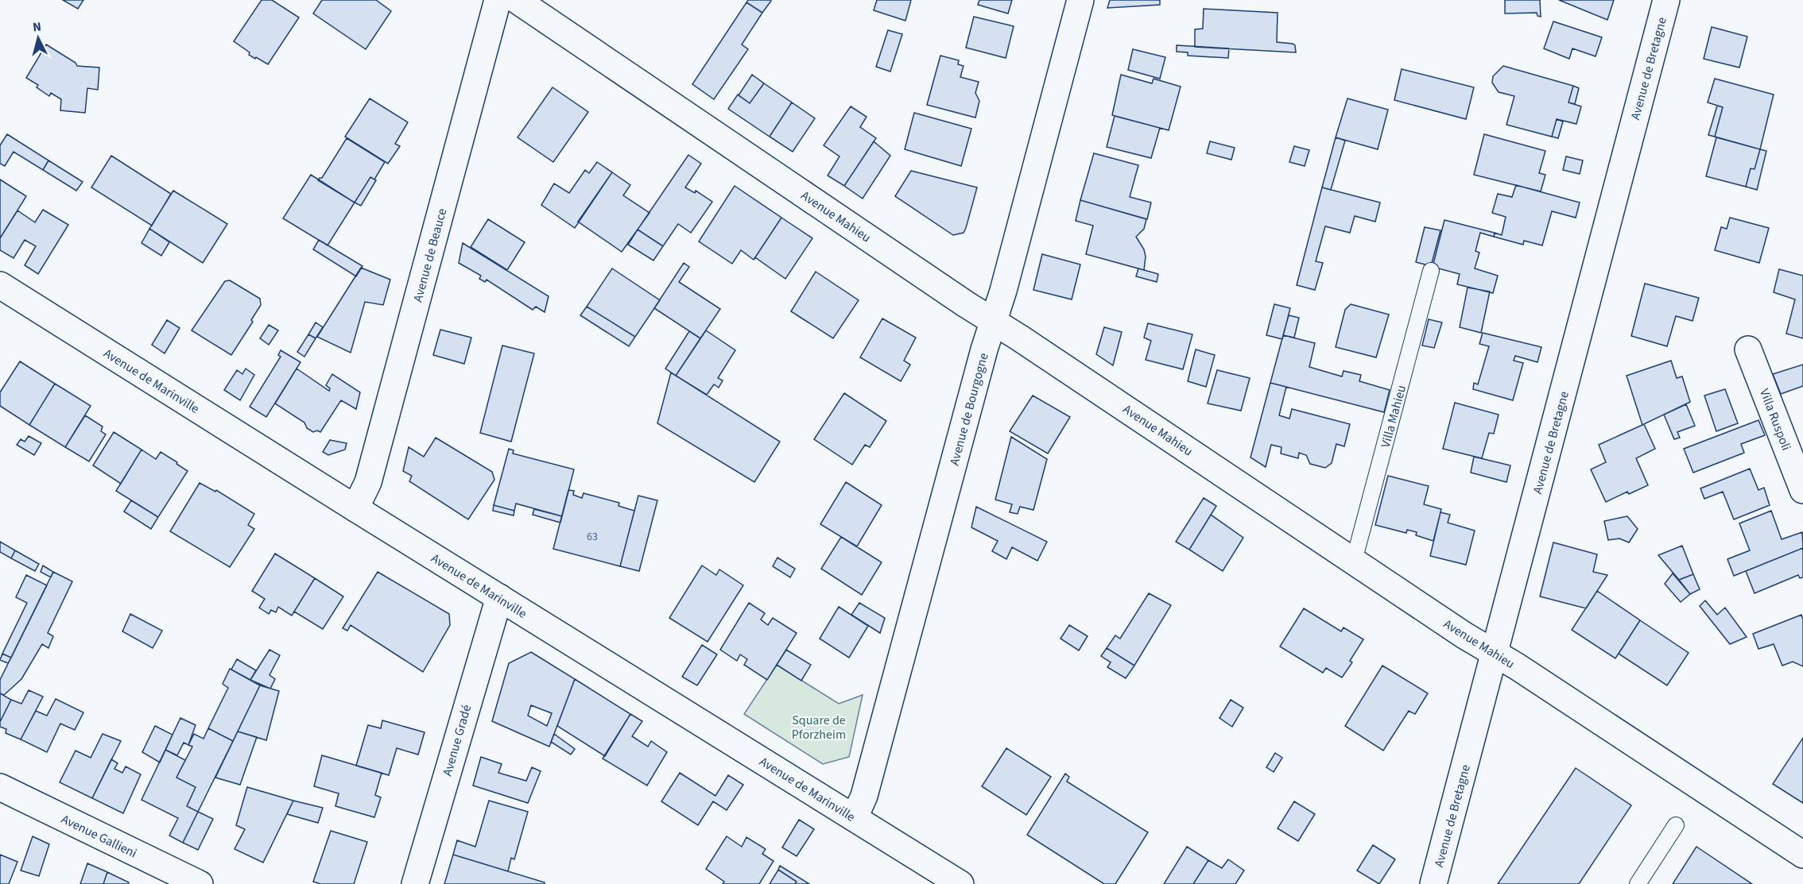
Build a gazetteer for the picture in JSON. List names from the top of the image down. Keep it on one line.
{"streets":{"street":["Avenue de Bretagne","Avenue Mahieu","Avenue de Beauce","Avenue de Marinville","Avenue de Bourgogne","Villa Ruspoli","Avenue Gradé","Avenue Gallieni"],"lane":["Villa Mahieu"]},"crossings":[["Avenue de Bretagne","Avenue Mahieu"],["Avenue Mahieu","Avenue de Bourgogne"],["Avenue Mahieu","Villa Mahieu"],["Avenue de Beauce","Avenue de Marinville"],["Avenue de Marinville","Avenue de Bourgogne"],["Avenue de Marinville","Avenue Gradé"]],"parks":["Square de Pforzheim"],"house_numbers":["63"],"north":"top"}
